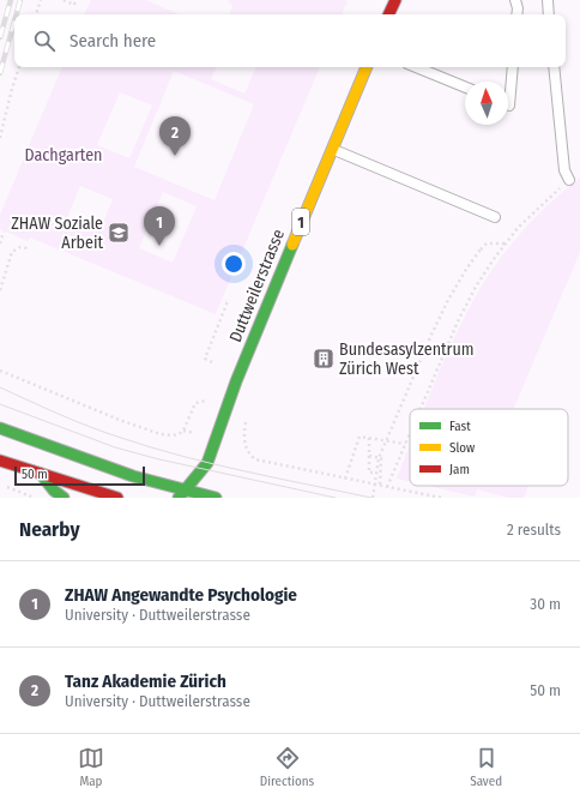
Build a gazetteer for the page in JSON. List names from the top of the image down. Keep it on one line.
{"streets":{"main road":["1","Duttweilerstrasse"]},"parks":["Dachgarten"],"places":{"school or university":["ZHAW Soziale Arbeit"],"building":["Bundesasylzentrum Zürich West"]},"legend":["Fast","Slow","Jam"],"scale_bar":"50 m","north":"top","page":{"search":"Search here","pins":["2","1"],"scale":"50 m","heading":["Nearby","2 results"],"list":[{"mark":"1","name":"ZHAW Angewandte Psychologie","note":"University · Duttweilerstrasse","value":"30 m"},{"mark":"2","name":"Tanz Akademie Zürich","note":"University · Duttweilerstrasse","value":"50 m"}],"nav":["Map","Directions","Saved"]}}
